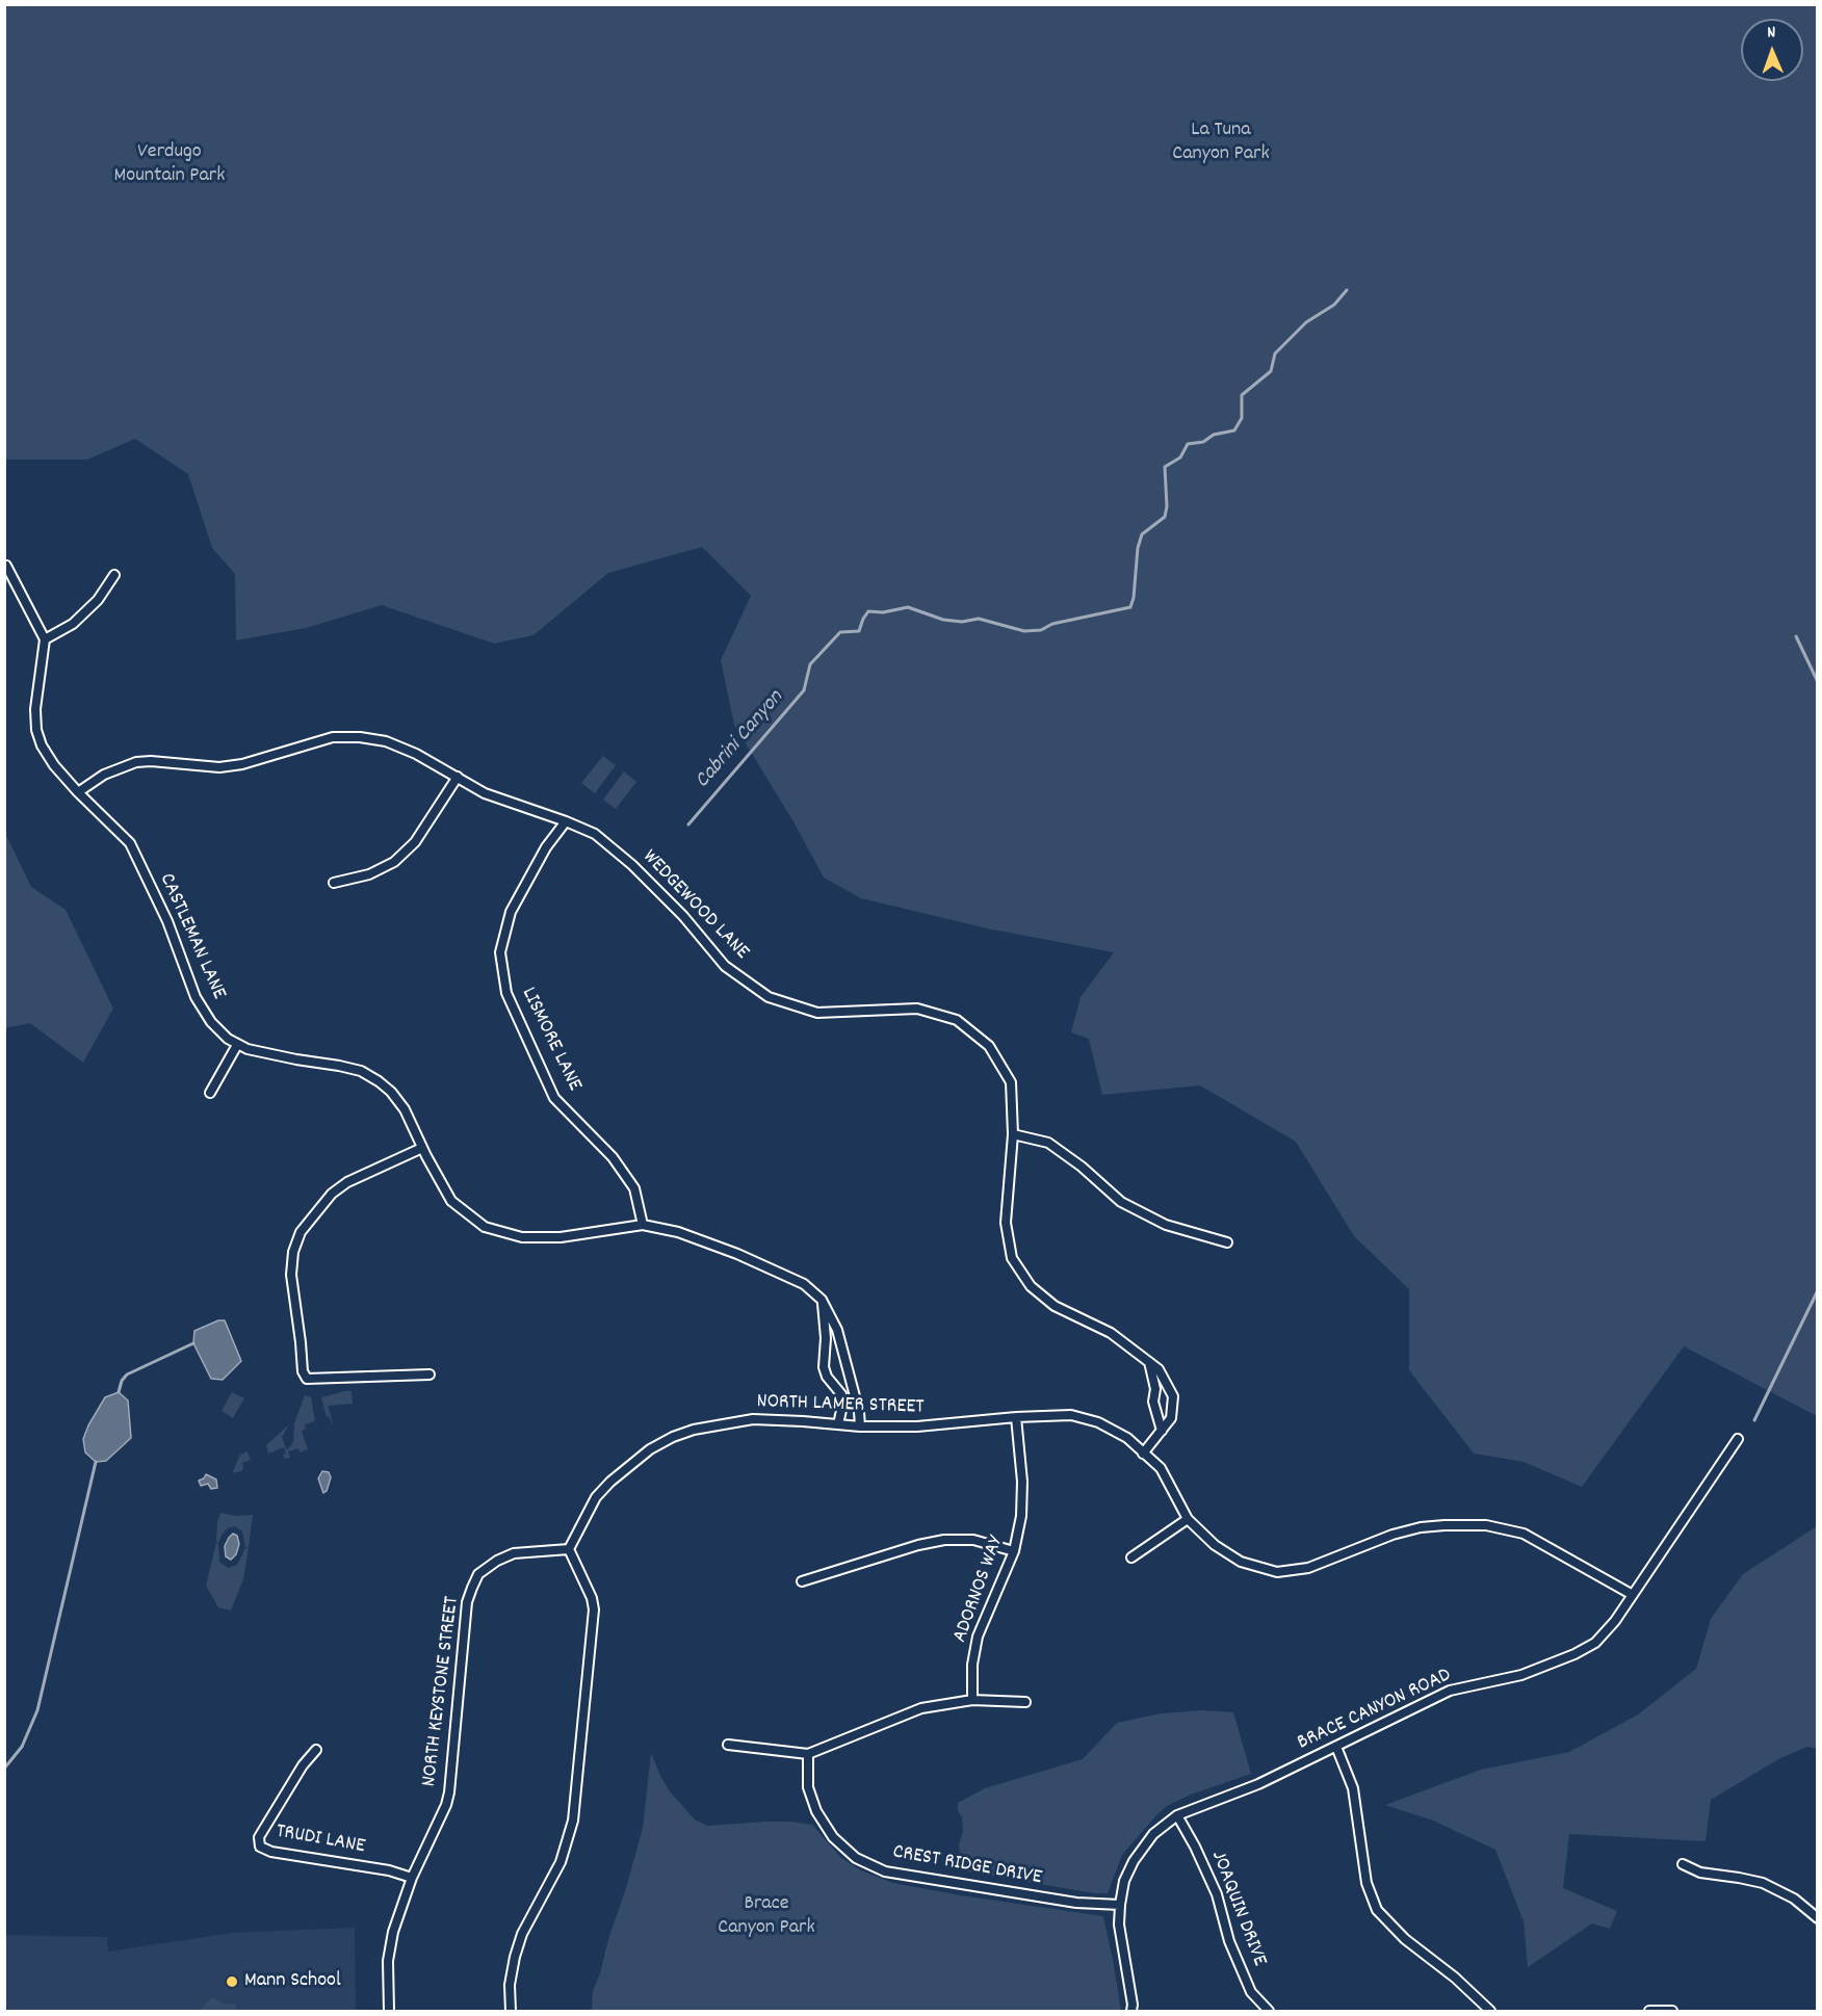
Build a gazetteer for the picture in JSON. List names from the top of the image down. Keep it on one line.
{"streets":{"street":["WEDGEWOOD LANE","CASTLEMAN LANE","LISMORE LANE","NORTH LAMER STREET","ADORNOS WAY","NORTH KEYSTONE STREET","BRACE CANYON ROAD","TRUDI LANE","CREST RIDGE DRIVE","JOAQUIN DRIVE"]},"crossings":[["WEDGEWOOD LANE","CASTLEMAN LANE"],["WEDGEWOOD LANE","LISMORE LANE"],["WEDGEWOOD LANE","NORTH LAMER STREET"],["CASTLEMAN LANE","LISMORE LANE"],["CASTLEMAN LANE","NORTH LAMER STREET"],["NORTH LAMER STREET","ADORNOS WAY"],["NORTH LAMER STREET","NORTH KEYSTONE STREET"],["NORTH LAMER STREET","BRACE CANYON ROAD"],["NORTH KEYSTONE STREET","TRUDI LANE"],["BRACE CANYON ROAD","CREST RIDGE DRIVE"],["BRACE CANYON ROAD","JOAQUIN DRIVE"]],"water":["Cabrini Canyon"],"parks":["La Tuna Canyon Park","Verdugo Mountain Park","Brace Canyon Park"],"places":["Mann School"],"north":"top"}
